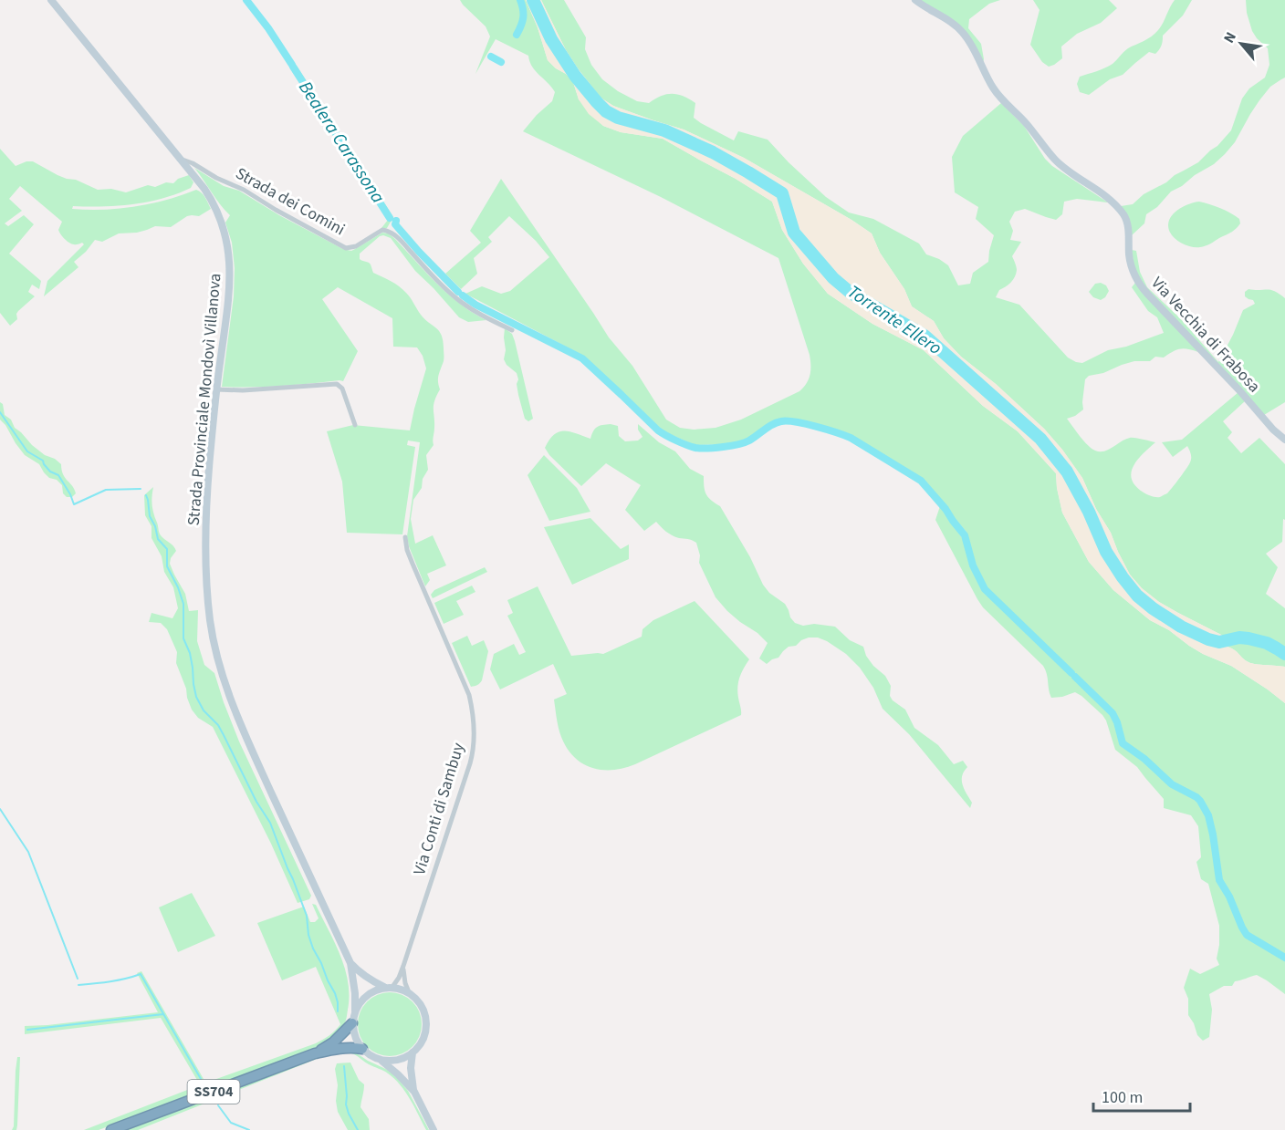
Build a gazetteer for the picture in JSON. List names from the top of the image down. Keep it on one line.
{"streets":{"highway":["SS704"],"main road":["Via Vecchia di Frabosa","Strada Provinciale Mondovì Villanova"],"street":["Strada dei Comini","Via Conti di Sambuy"]},"crossings":[["Strada dei Comini","Strada Provinciale Mondovì Villanova"],["Strada Provinciale Mondovì Villanova","Via Conti di Sambuy"],["Strada Provinciale Mondovì Villanova","SS704"],["Via Conti di Sambuy","SS704"]],"water":["Bealera Carassona","Torrente Ellero"],"scale_bar":"100 m","north":"top left"}
